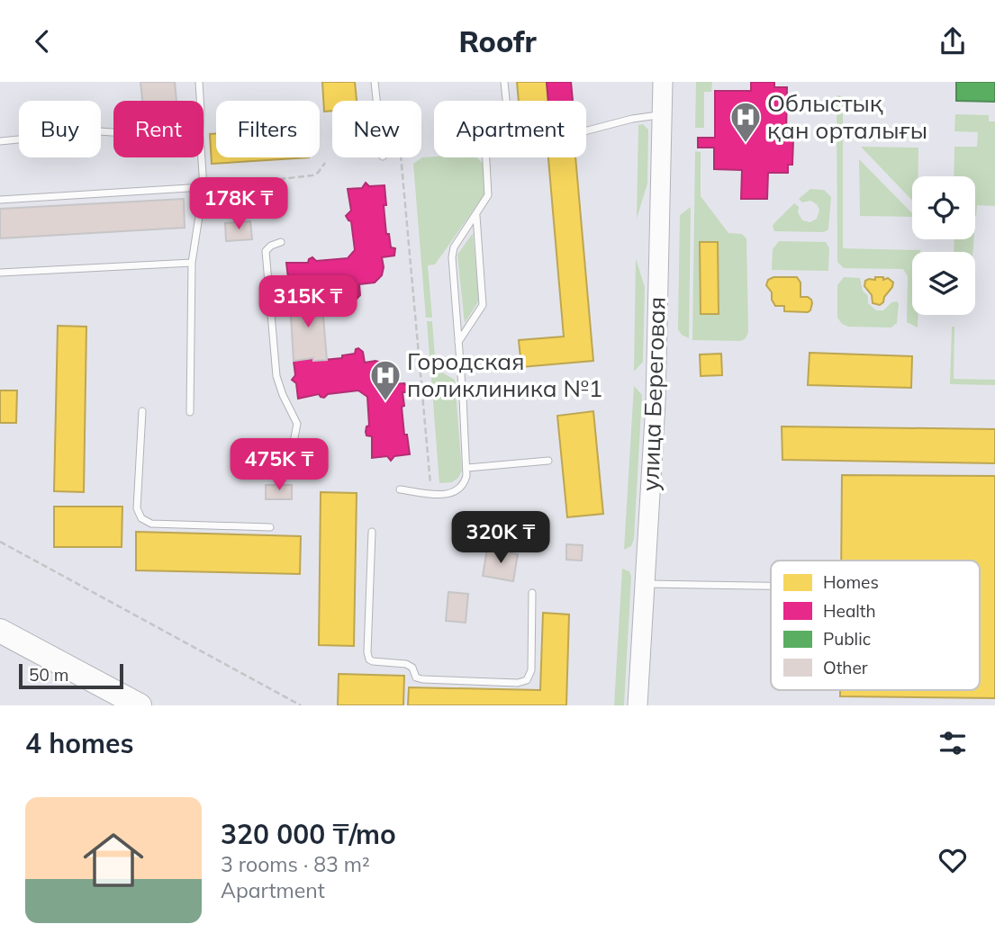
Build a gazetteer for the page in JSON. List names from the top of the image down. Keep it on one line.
{"streets":{"street":["улица Береговая"]},"places":{"hospital":["Облыстық қан орталығы","Городская поликлиника №1"]},"legend":["Homes","Health","Public","Other"],"scale_bar":"50 m","page":{"header":"Roofr","chip":["Buy","Rent","Filters","New","Apartment"],"price":["178K ₸","315K ₸","475K ₸","320K ₸"],"scale":"50 m","heading":"4 homes","list":[{"name":"320 000 ₸/mo","note":"3 rooms · 83 m² · Apartment"}]}}
